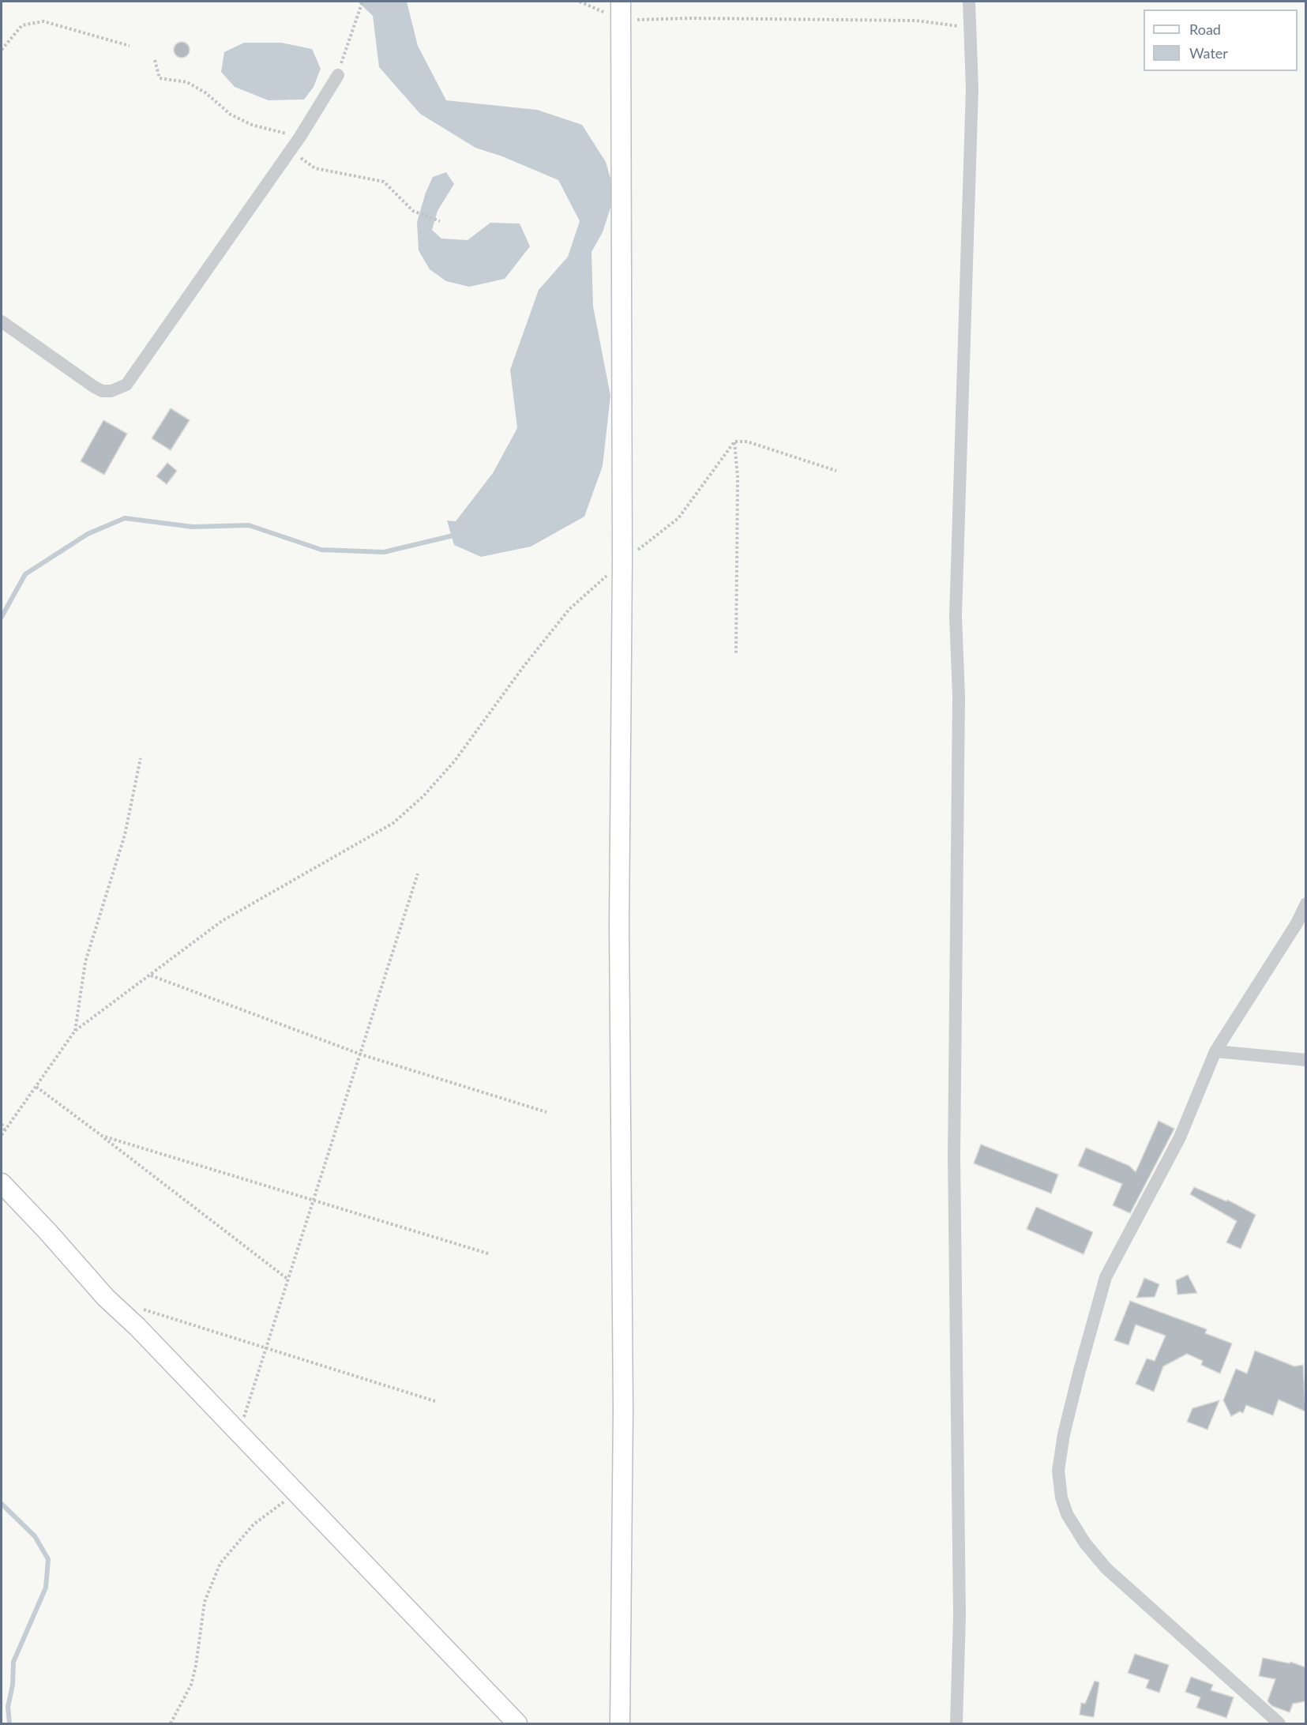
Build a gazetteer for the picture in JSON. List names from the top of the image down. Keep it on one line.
{"legend":["Road","Water"]}
